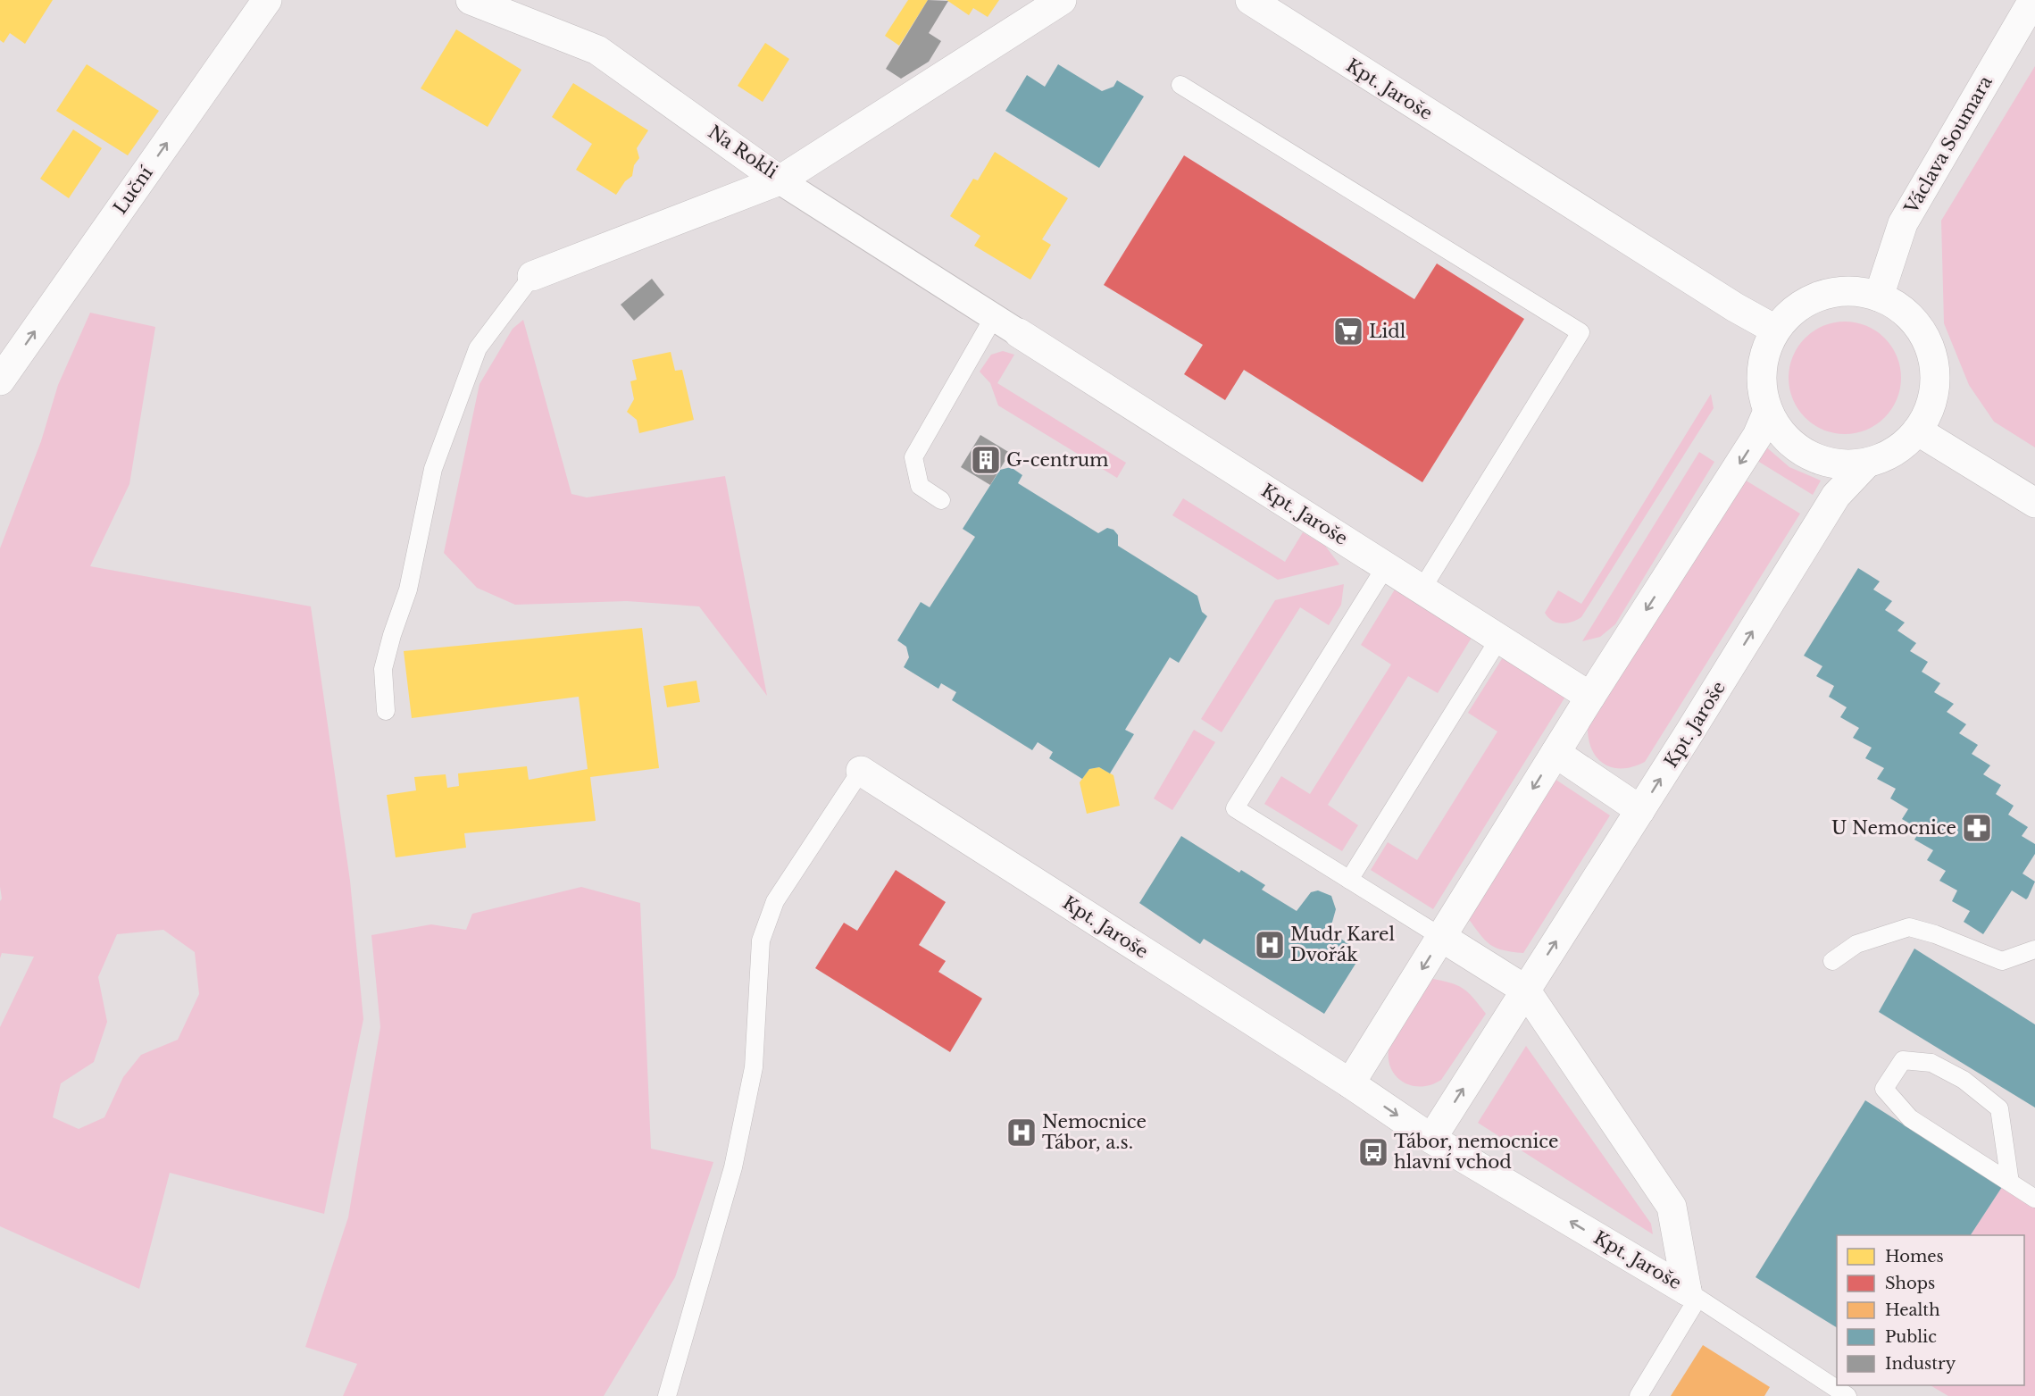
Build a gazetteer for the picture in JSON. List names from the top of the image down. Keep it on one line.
{"streets":{"street":["Kpt. Jaroše","Václava Soumara","Na Rokli","Luční"]},"crossings":[["Kpt. Jaroše","Václava Soumara"]],"one_way":["Luční"],"places":{"supermarket":["Lidl"],"building":["G-centrum"],"pharmacy":["U Nemocnice"],"hospital":["Mudr Karel Dvořák","Nemocnice Tábor, a.s."],"bus stop":["Tábor, nemocnice hlavní vchod"]},"legend":["Homes","Shops","Health","Public","Industry"]}
